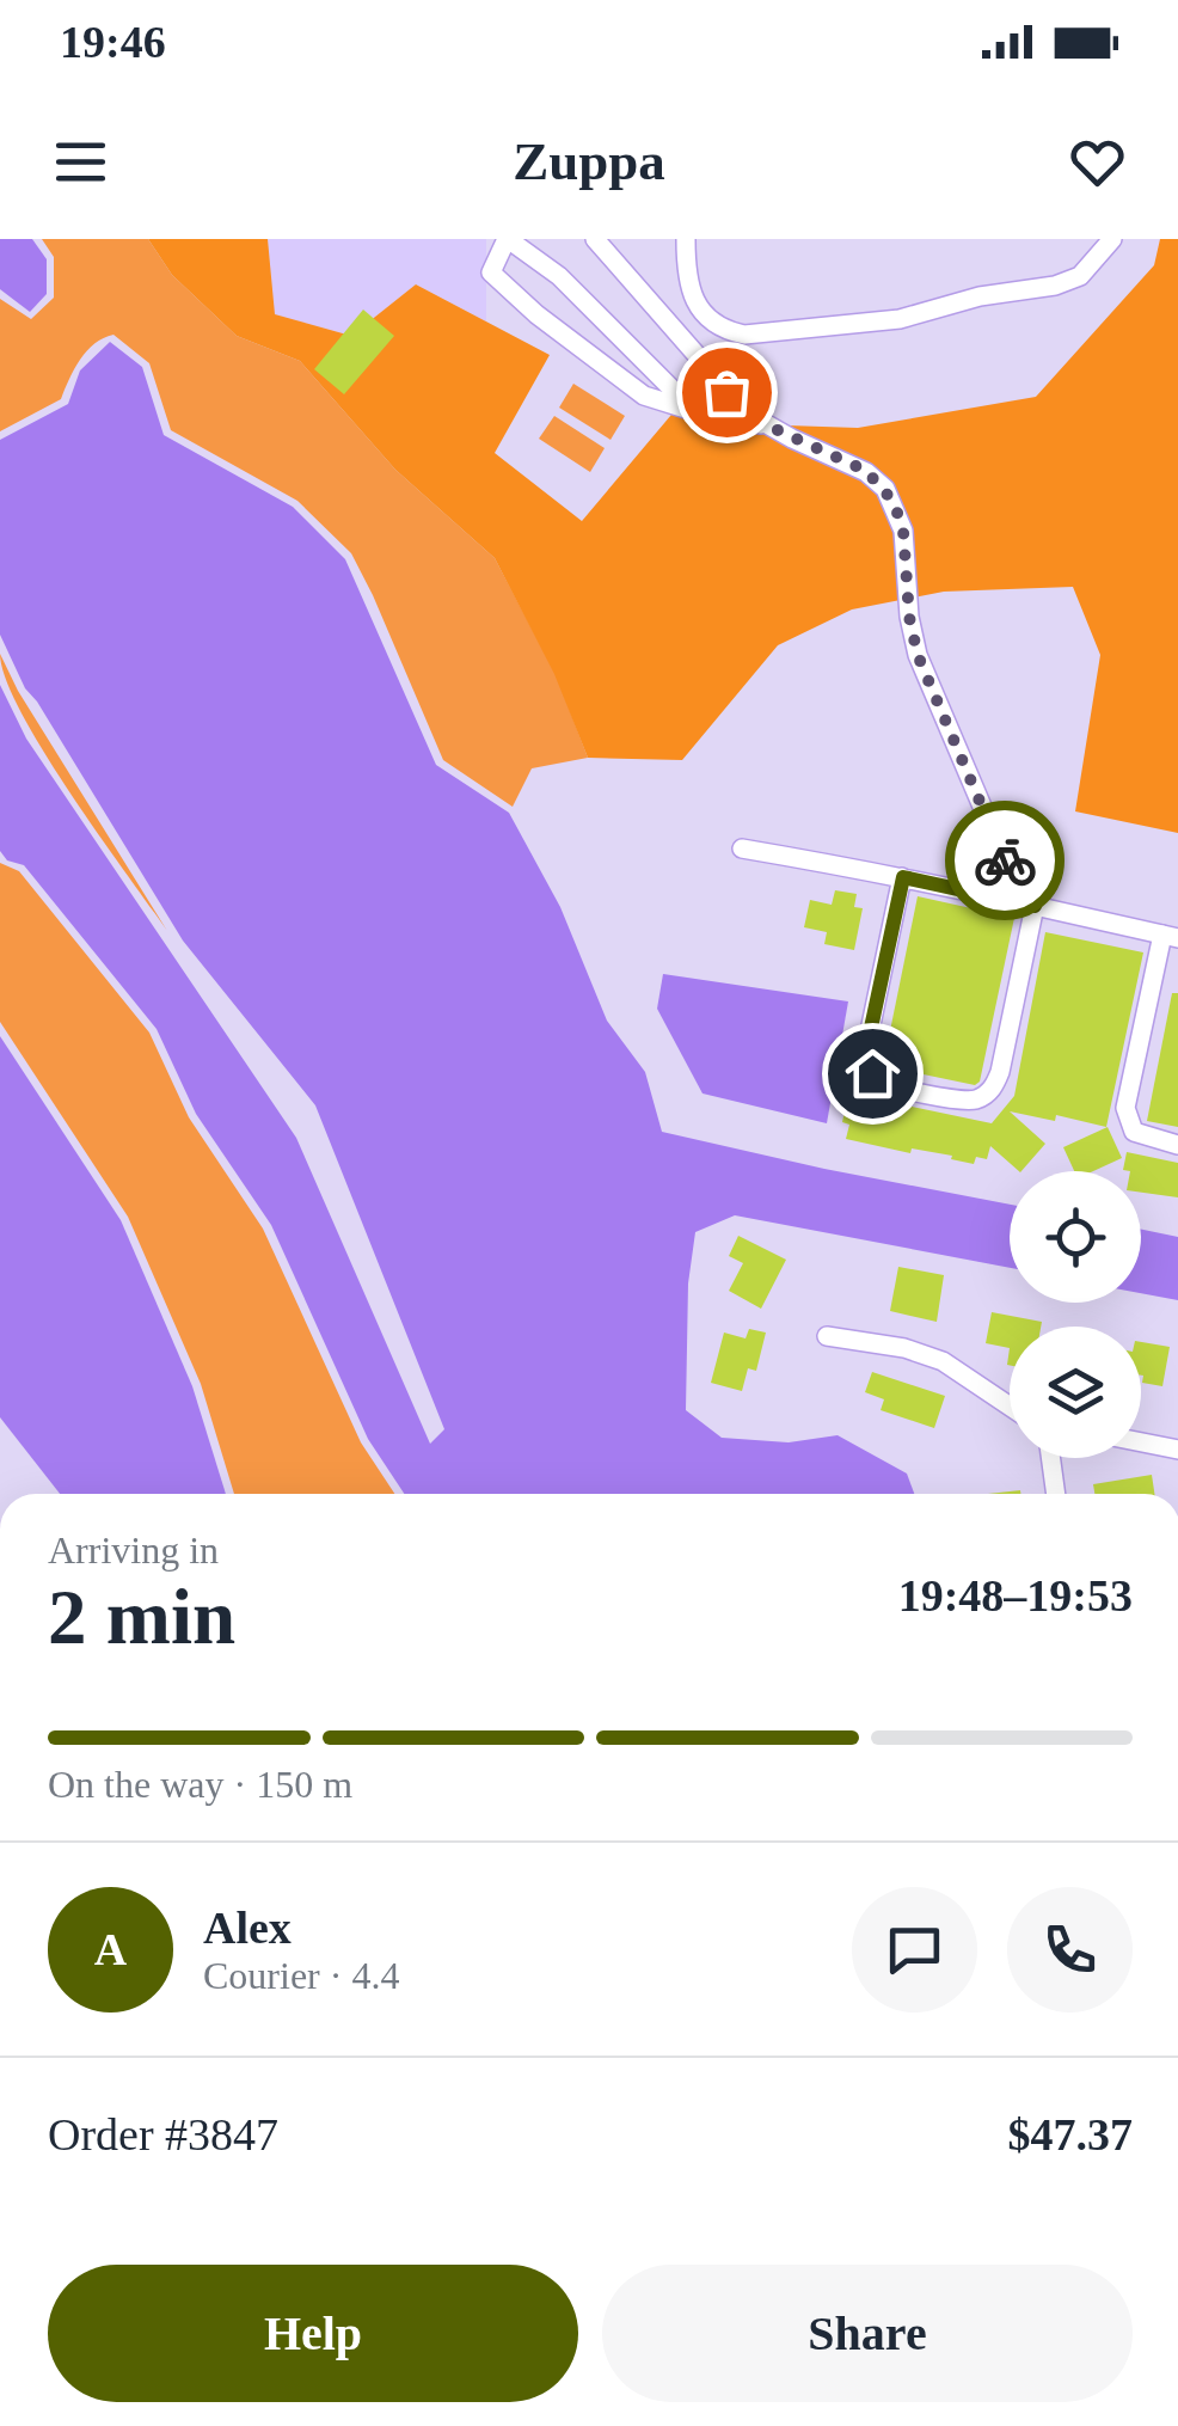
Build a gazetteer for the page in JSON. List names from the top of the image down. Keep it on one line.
{"page":{"status":"19:46","header":"Zuppa","heading":["2 min","Arriving in","19:48–19:53"],"panel":["Alex","Courier · 4.4","Order #3847","$47.37"],"bar":"On the way · 150 m","round":"A","buttons":["Help","Share"]}}
